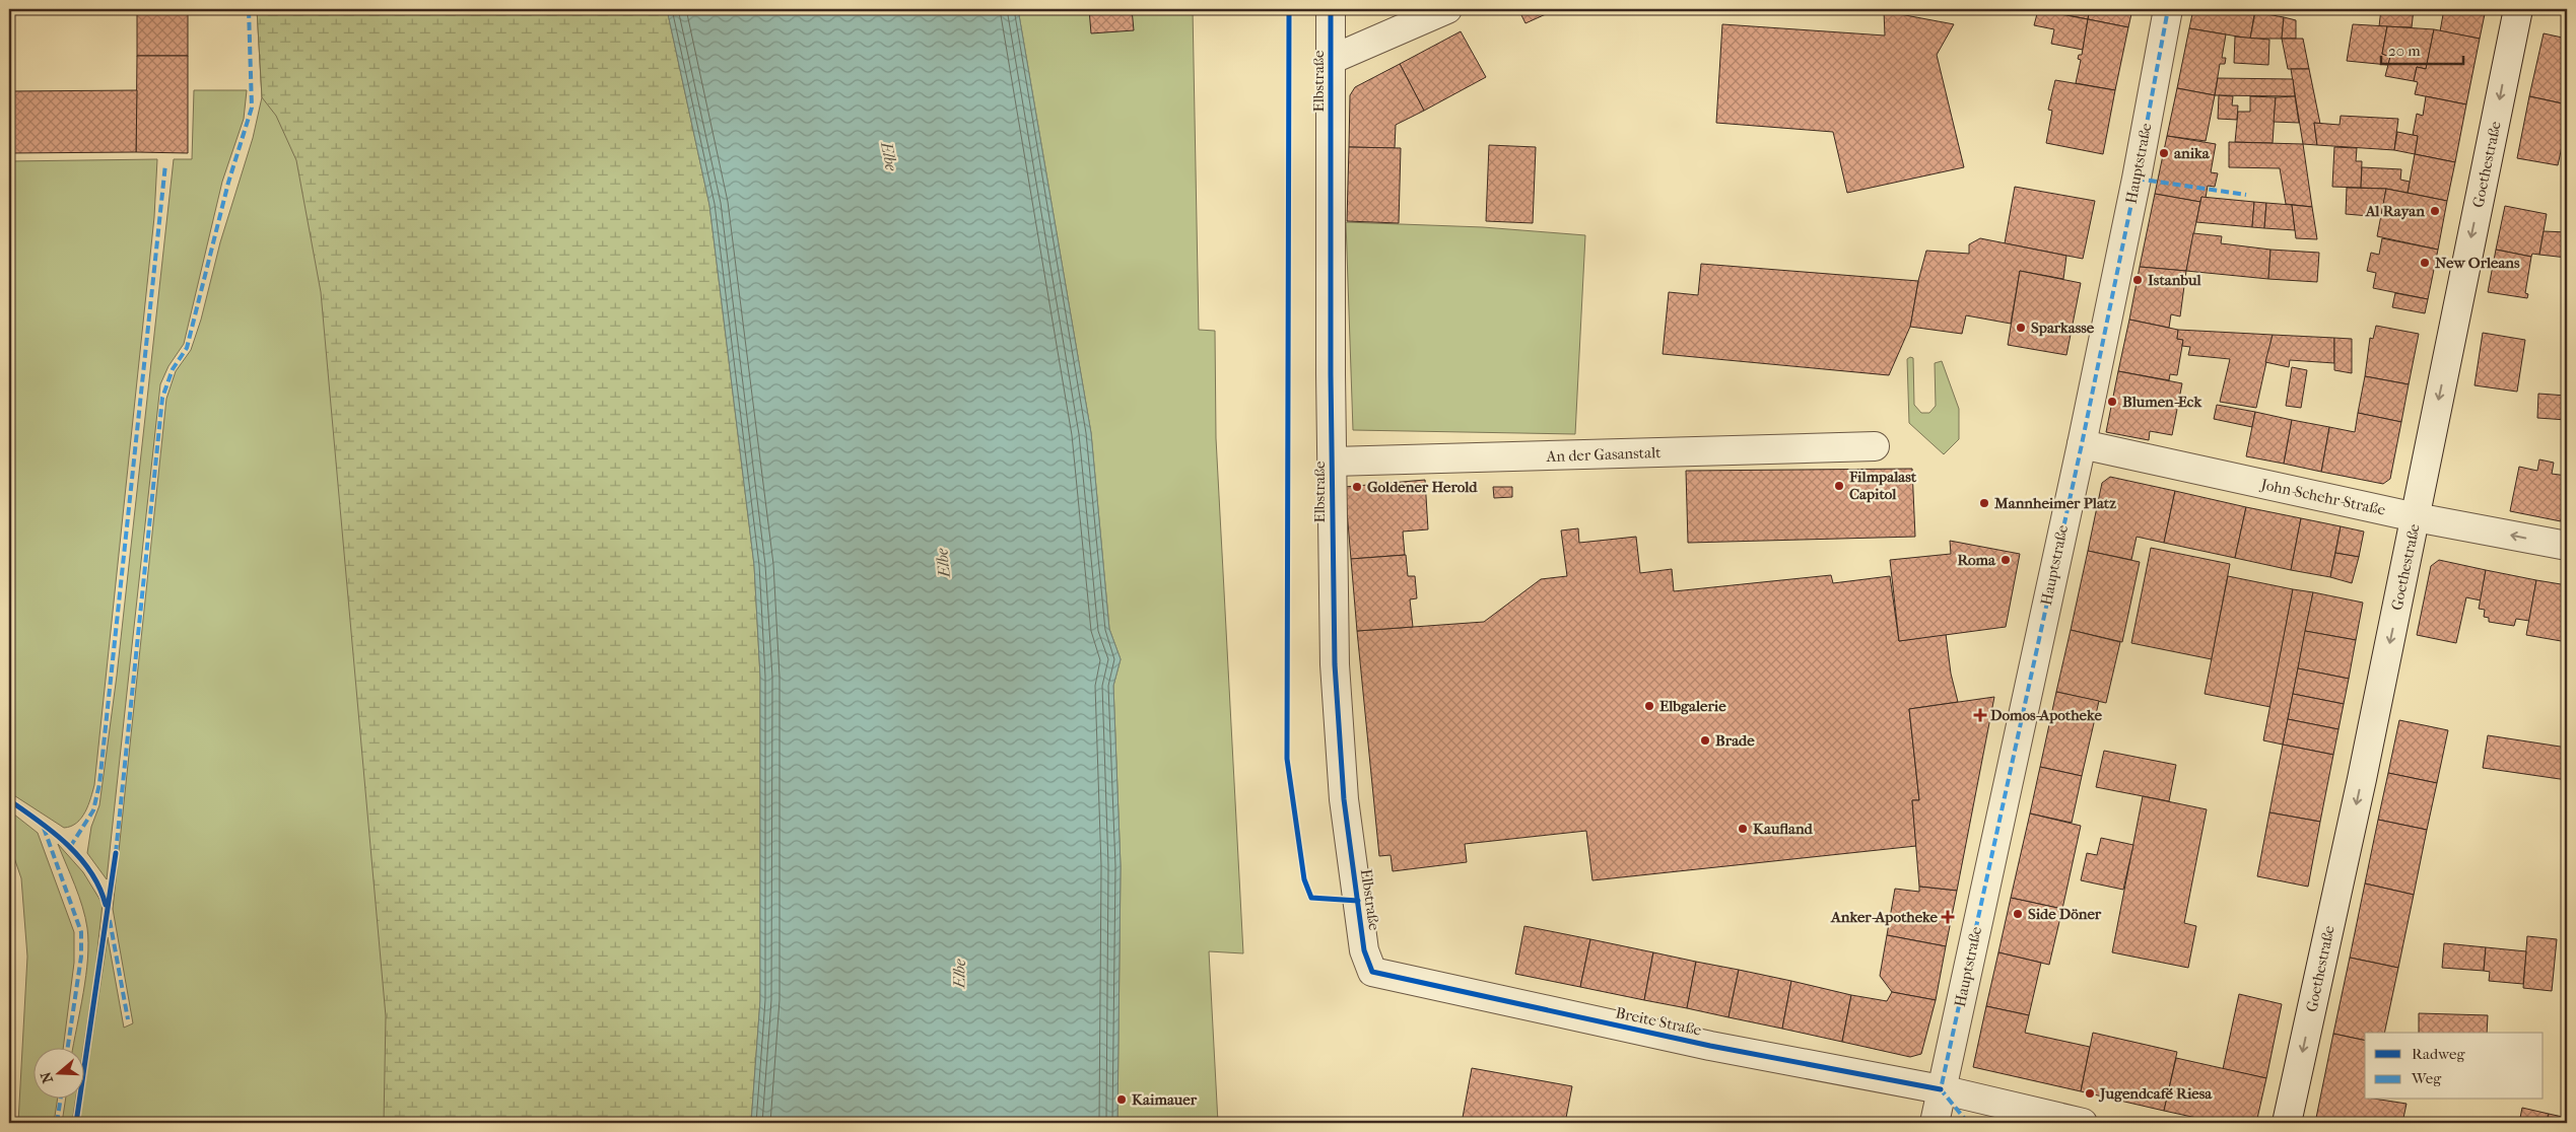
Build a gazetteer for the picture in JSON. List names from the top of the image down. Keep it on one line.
{"streets":{"street":["Elbstraße","Hauptstraße","Goethestraße","An der Gasanstalt","John-Schehr-Straße","Breite Straße"]},"crossings":[["Elbstraße","An der Gasanstalt"],["Elbstraße","Breite Straße"],["Hauptstraße","John-Schehr-Straße"],["Hauptstraße","Breite Straße"],["Goethestraße","John-Schehr-Straße"]],"one_way":["Goethestraße"],"water":["Elbe"],"places":{"other":["anika","Al Rayan","New Orleans","Istanbul","Sparkasse","Blumen-Eck","Filmpalast Capitol","Goldener Herold","Mannheimer Platz","Roma","Elbgalerie","Brade","Kaufland","Side Döner","Jugendcafé Riesa","Kaimauer"],"health":["Domos-Apotheke","Anker-Apotheke"]},"legend":["Radweg","Weg"],"scale_bar":"20 m","north":"left"}
